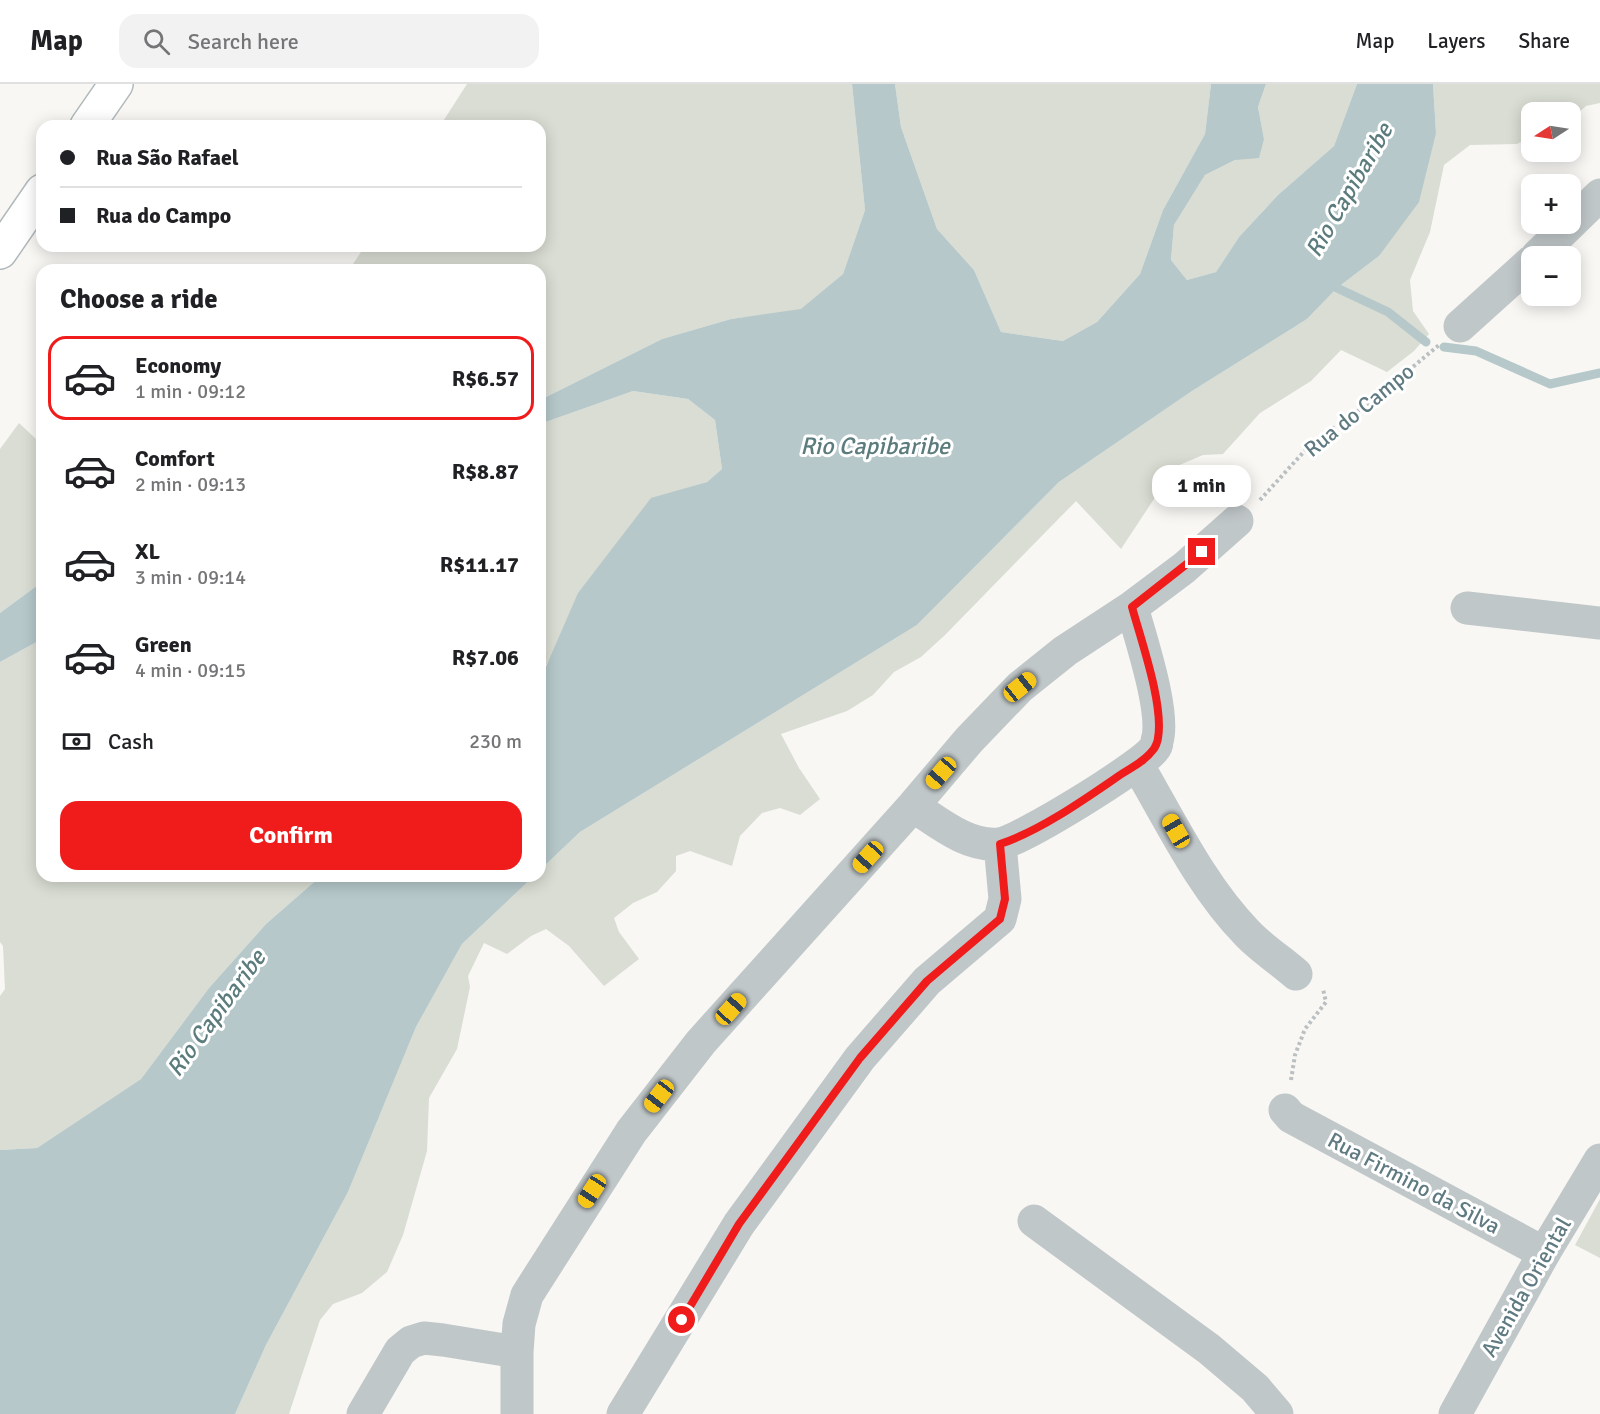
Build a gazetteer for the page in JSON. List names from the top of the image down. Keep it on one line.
{"streets":{"street":["Rua Firmino da Silva","Avenida Oriental"],"path":["Rua do Campo"]},"crossings":[["Rua Firmino da Silva","Avenida Oriental"]],"water":["Rio Capibaribe"],"north":"left","page":{"header":"Map","search":"Search here","nav":["Map","Layers","Share"],"map_buttons":["+","−"],"banner":["Rua São Rafael","Rua do Campo"],"heading":"Choose a ride","list":[{"name":"Economy","note":"1 min · 09:12","value":"R$6.57"},{"name":"Comfort","note":"2 min · 09:13","value":"R$8.87"},{"name":"XL","note":"3 min · 09:14","value":"R$11.17"},{"name":"Green","note":"4 min · 09:15","value":"R$7.06"}],"bubble":"1 min","pay":["Cash","230 m"],"buttons":"Confirm"}}
